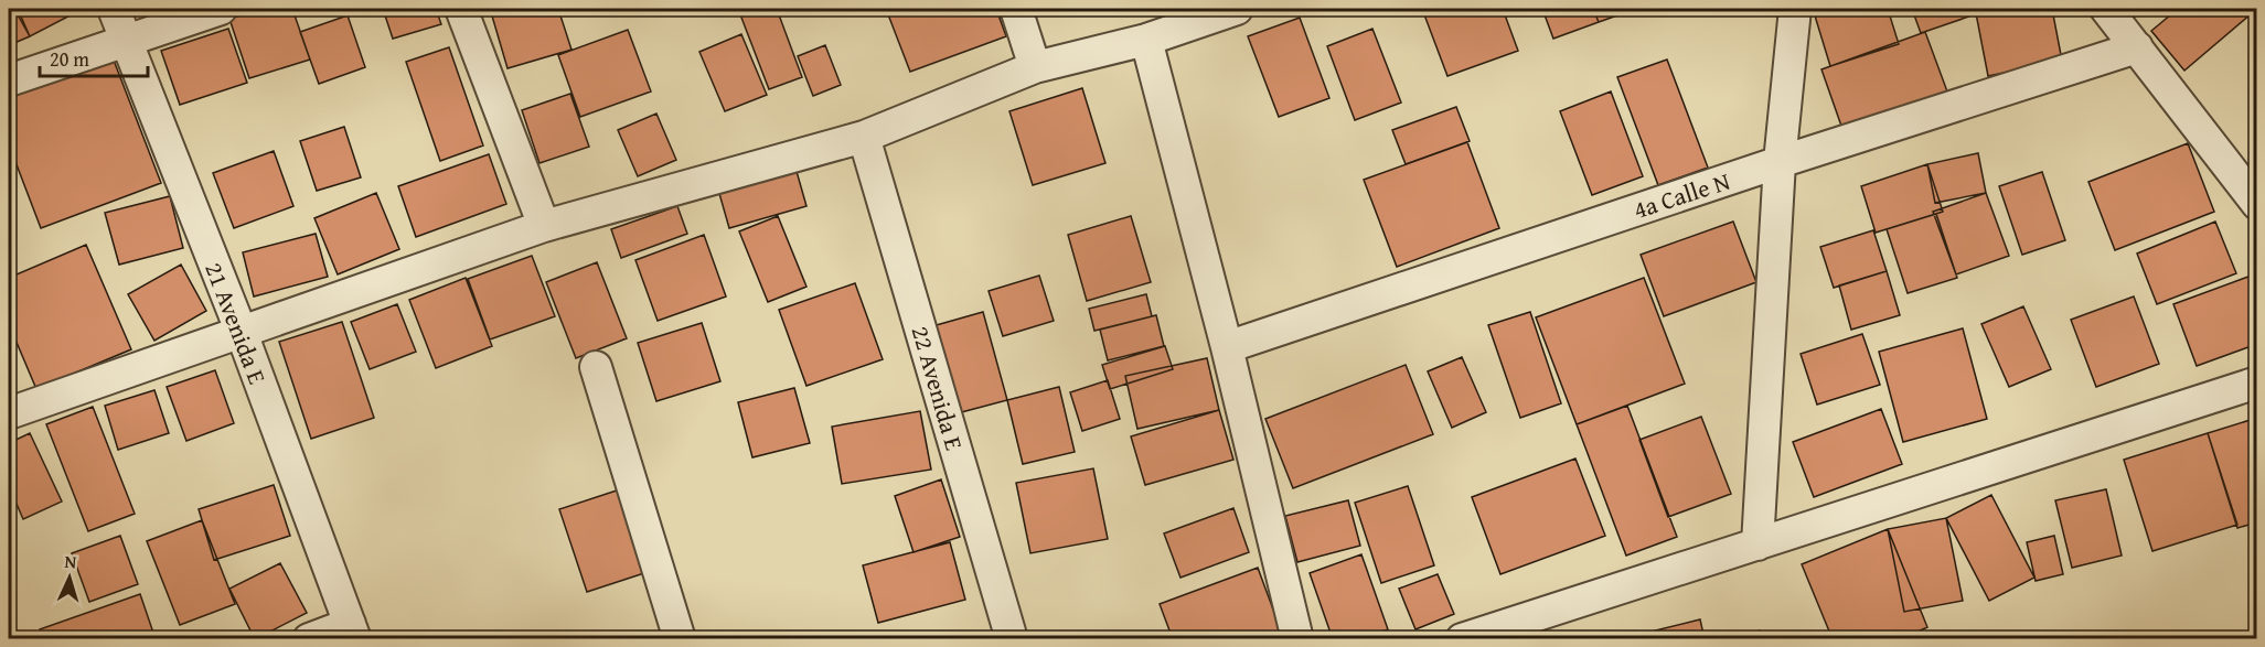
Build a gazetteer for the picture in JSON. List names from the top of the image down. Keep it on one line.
{"streets":{"street":["4a Calle N","21 Avenida E","22 Avenida E"]},"scale_bar":"20 m","north":"top"}
